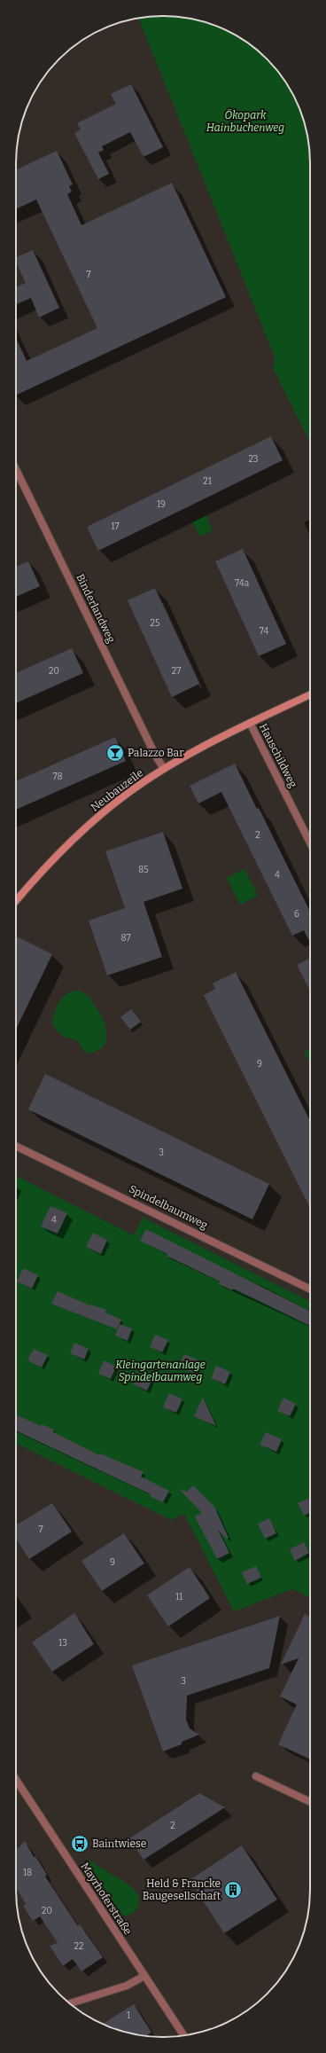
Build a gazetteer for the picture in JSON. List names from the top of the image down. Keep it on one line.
{"streets":{"street":["Binderlandweg","Hauschildweg","Neubauzeile","Spindelbaumweg","Mayrhoferstraße"]},"crossings":[["Binderlandweg","Neubauzeile"],["Hauschildweg","Neubauzeile"]],"parks":["Ökopark Hainbuchenweg","Kleingartenanlage Spindelbaumweg"],"places":{"bar":["Palazzo Bar"],"bus stop":["Baintwiese"],"building":["Held & Francke Baugesellschaft"]},"house_numbers":["7","23","21","19","17","74a","25","74","20","27","78","2","85","4","6","87","9","3","4","7","9","11","13","3","2","18","20","22","1"]}
